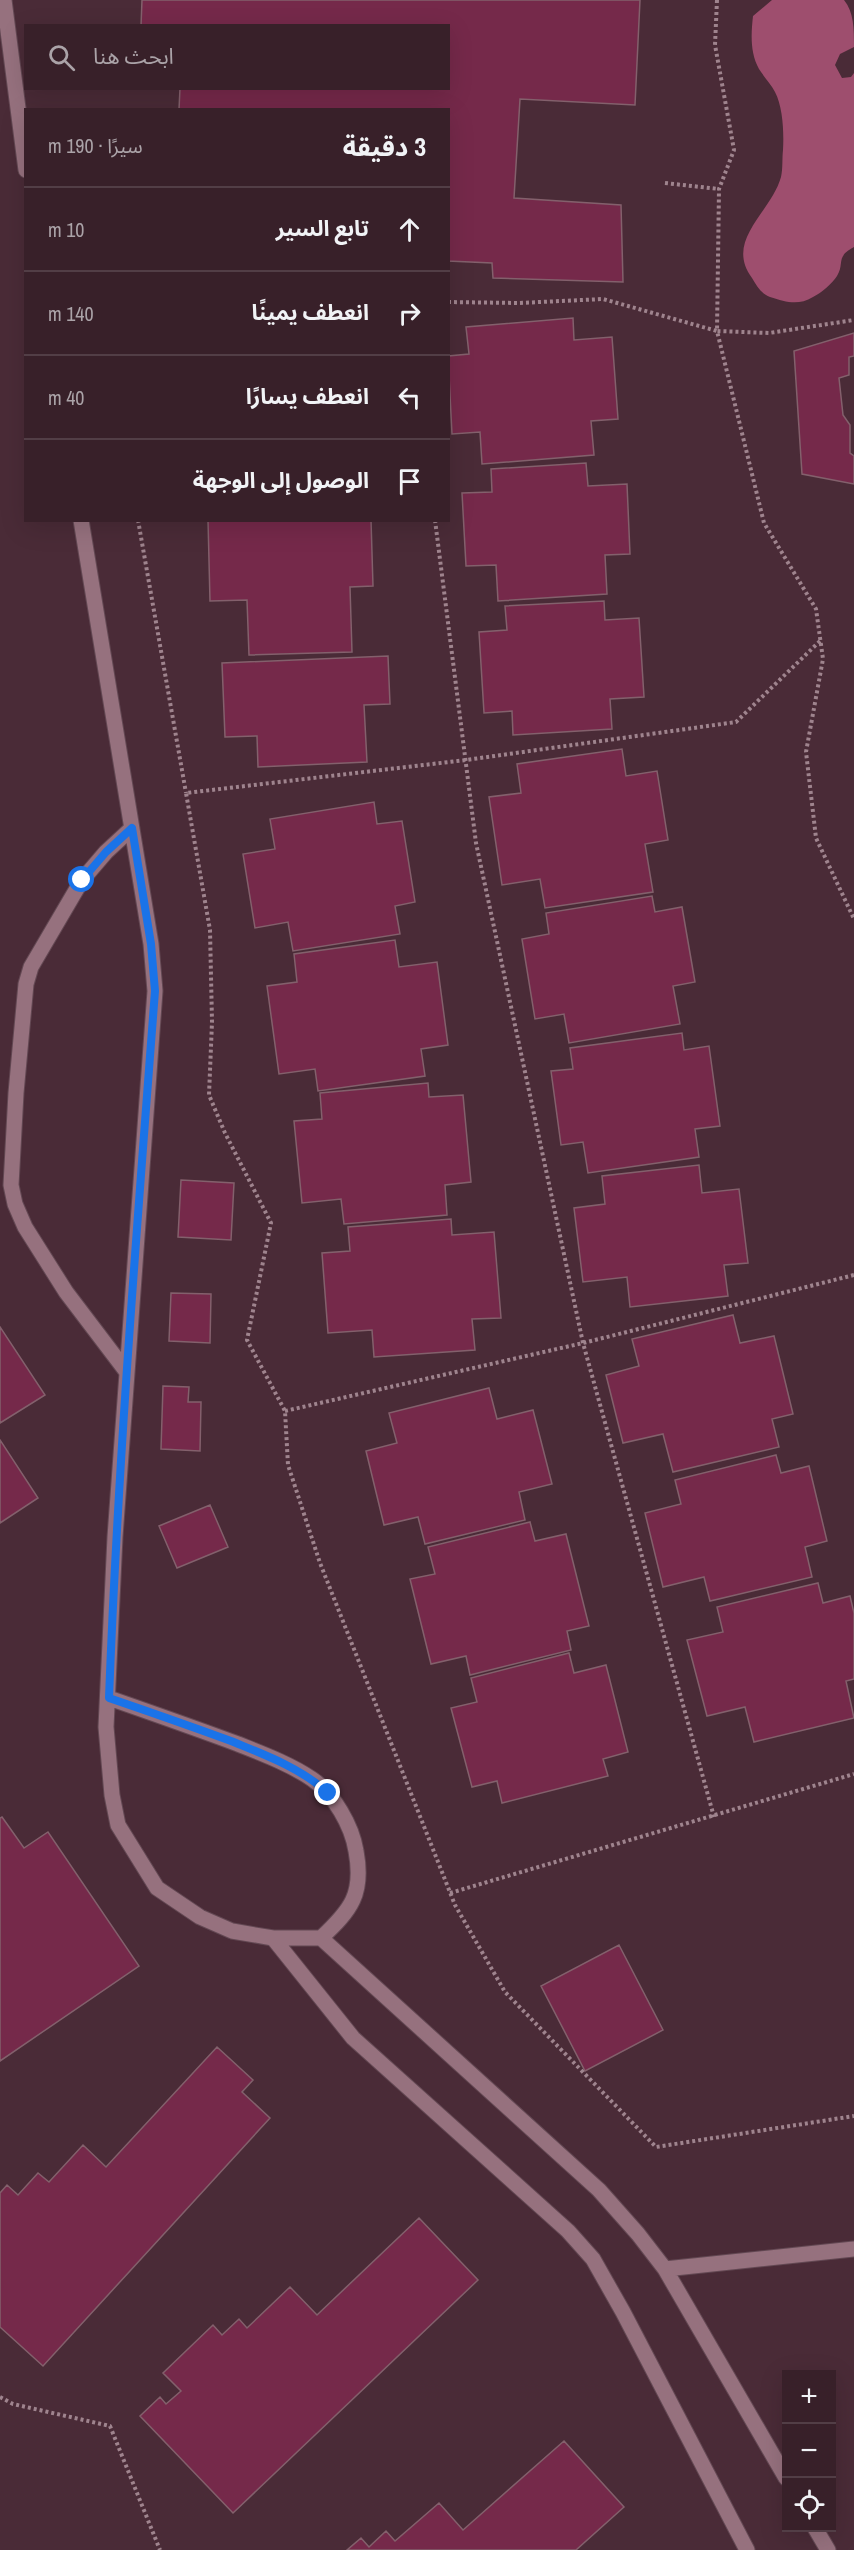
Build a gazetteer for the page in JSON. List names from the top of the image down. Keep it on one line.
{"page":{"search":"ابحث هنا","heading":["3 دقيقة","سيرًا · 190 m"],"list":[["تابع السير","10 m"],["انعطف يمينًا","140 m"],["انعطف يسارًا","40 m"],"الوصول إلى الوجهة"],"map_buttons":["+","−"]}}
